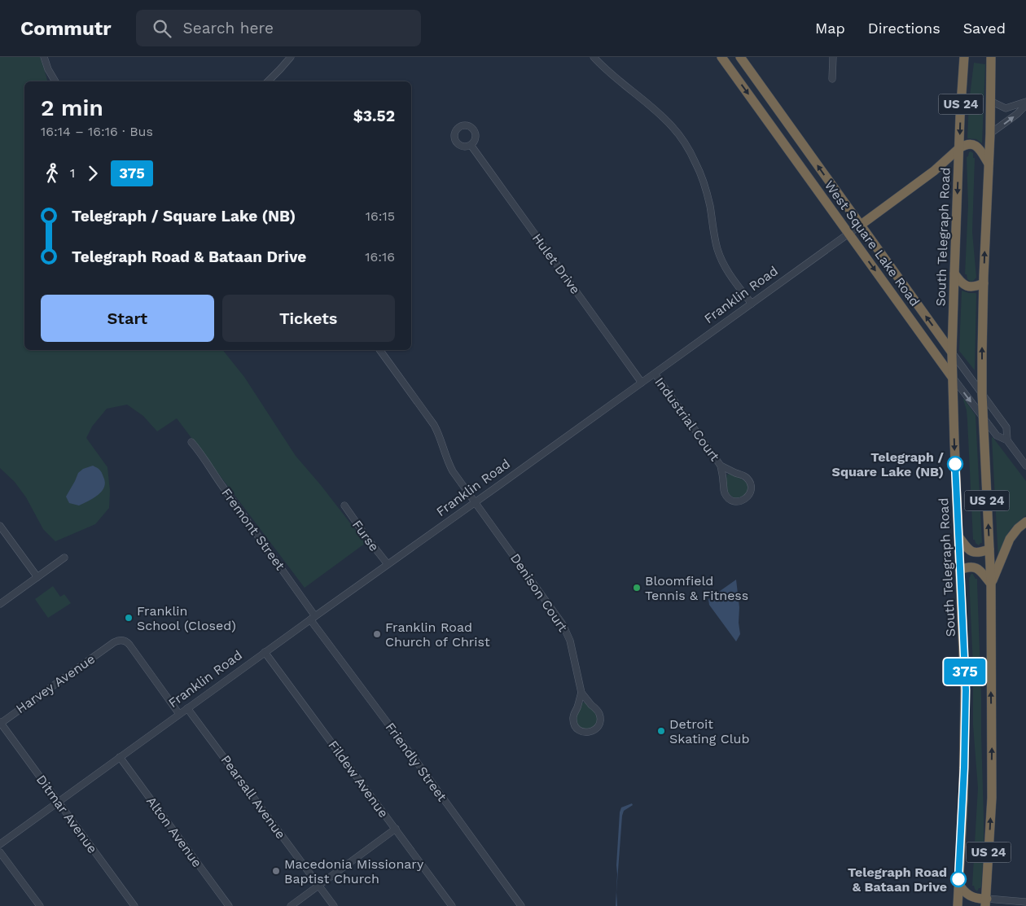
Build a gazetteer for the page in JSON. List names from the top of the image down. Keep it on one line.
{"streets":{"highway":["US 24","South Telegraph Road","West Square Lake Road","Franklin Road"],"street":["Hulet Drive","Industrial Court","Fremont Street","Furse","Denison Court","Harvey Avenue","Friendly Street","Fildew Avenue","Pearsall Avenue","Ditmar Avenue","Alton Avenue"]},"crossings":[["US 24","West Square Lake Road"],["South Telegraph Road","West Square Lake Road"],["South Telegraph Road","Franklin Road"],["West Square Lake Road","Franklin Road"],["Hulet Drive","Franklin Road"],["Franklin Road","Industrial Court"],["Franklin Road","Fremont Street"],["Franklin Road","Furse"],["Franklin Road","Denison Court"],["Franklin Road","Harvey Avenue"],["Franklin Road","Friendly Street"],["Franklin Road","Fildew Avenue"],["Franklin Road","Pearsall Avenue"],["Franklin Road","Ditmar Avenue"],["Franklin Road","Alton Avenue"],["Fremont Street","Friendly Street"],["Harvey Avenue","Ditmar Avenue"]],"places":["Telegraph / Square Lake (NB)","Bloomfield Tennis & Fitness","Franklin School (Closed)","Franklin Road Church of Christ","Detroit Skating Club","Macedonia Missionary Baptist Church","Telegraph Road & Bataan Drive"],"lines":["bus line 375"],"page":{"header":"Commutr","search":"Search here","nav":["Map","Directions","Saved"],"on_map":"375","heading":["2 min","16:14 – 16:16 · Bus","$3.52"],"legs":["1","375"],"list":[{"name":"Telegraph / Square Lake (NB)","value":"16:15"},{"name":"Telegraph Road & Bataan Drive","value":"16:16"}],"buttons":["Start","Tickets"]}}
